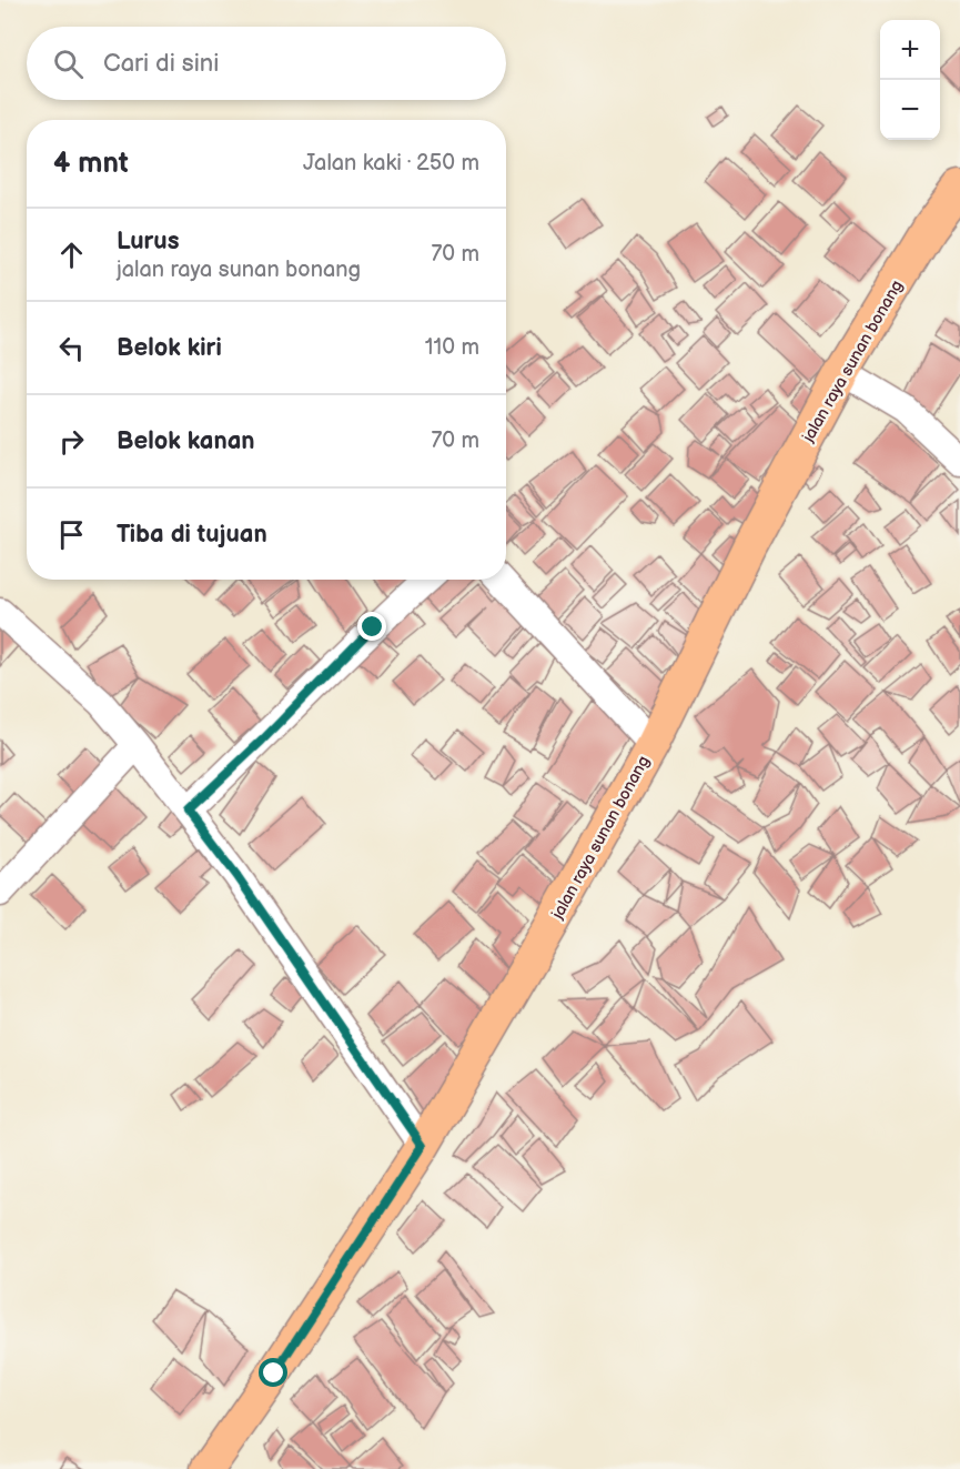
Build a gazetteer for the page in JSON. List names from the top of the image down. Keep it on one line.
{"streets":{"main road":["jalan raya sunan bonang"]},"page":{"map_buttons":["+","−"],"search":"Cari di sini","heading":["4 mnt","Jalan kaki · 250 m"],"list":[["Lurus","jalan raya sunan bonang","70 m"],["Belok kiri","110 m"],["Belok kanan","70 m"],"Tiba di tujuan"]}}
